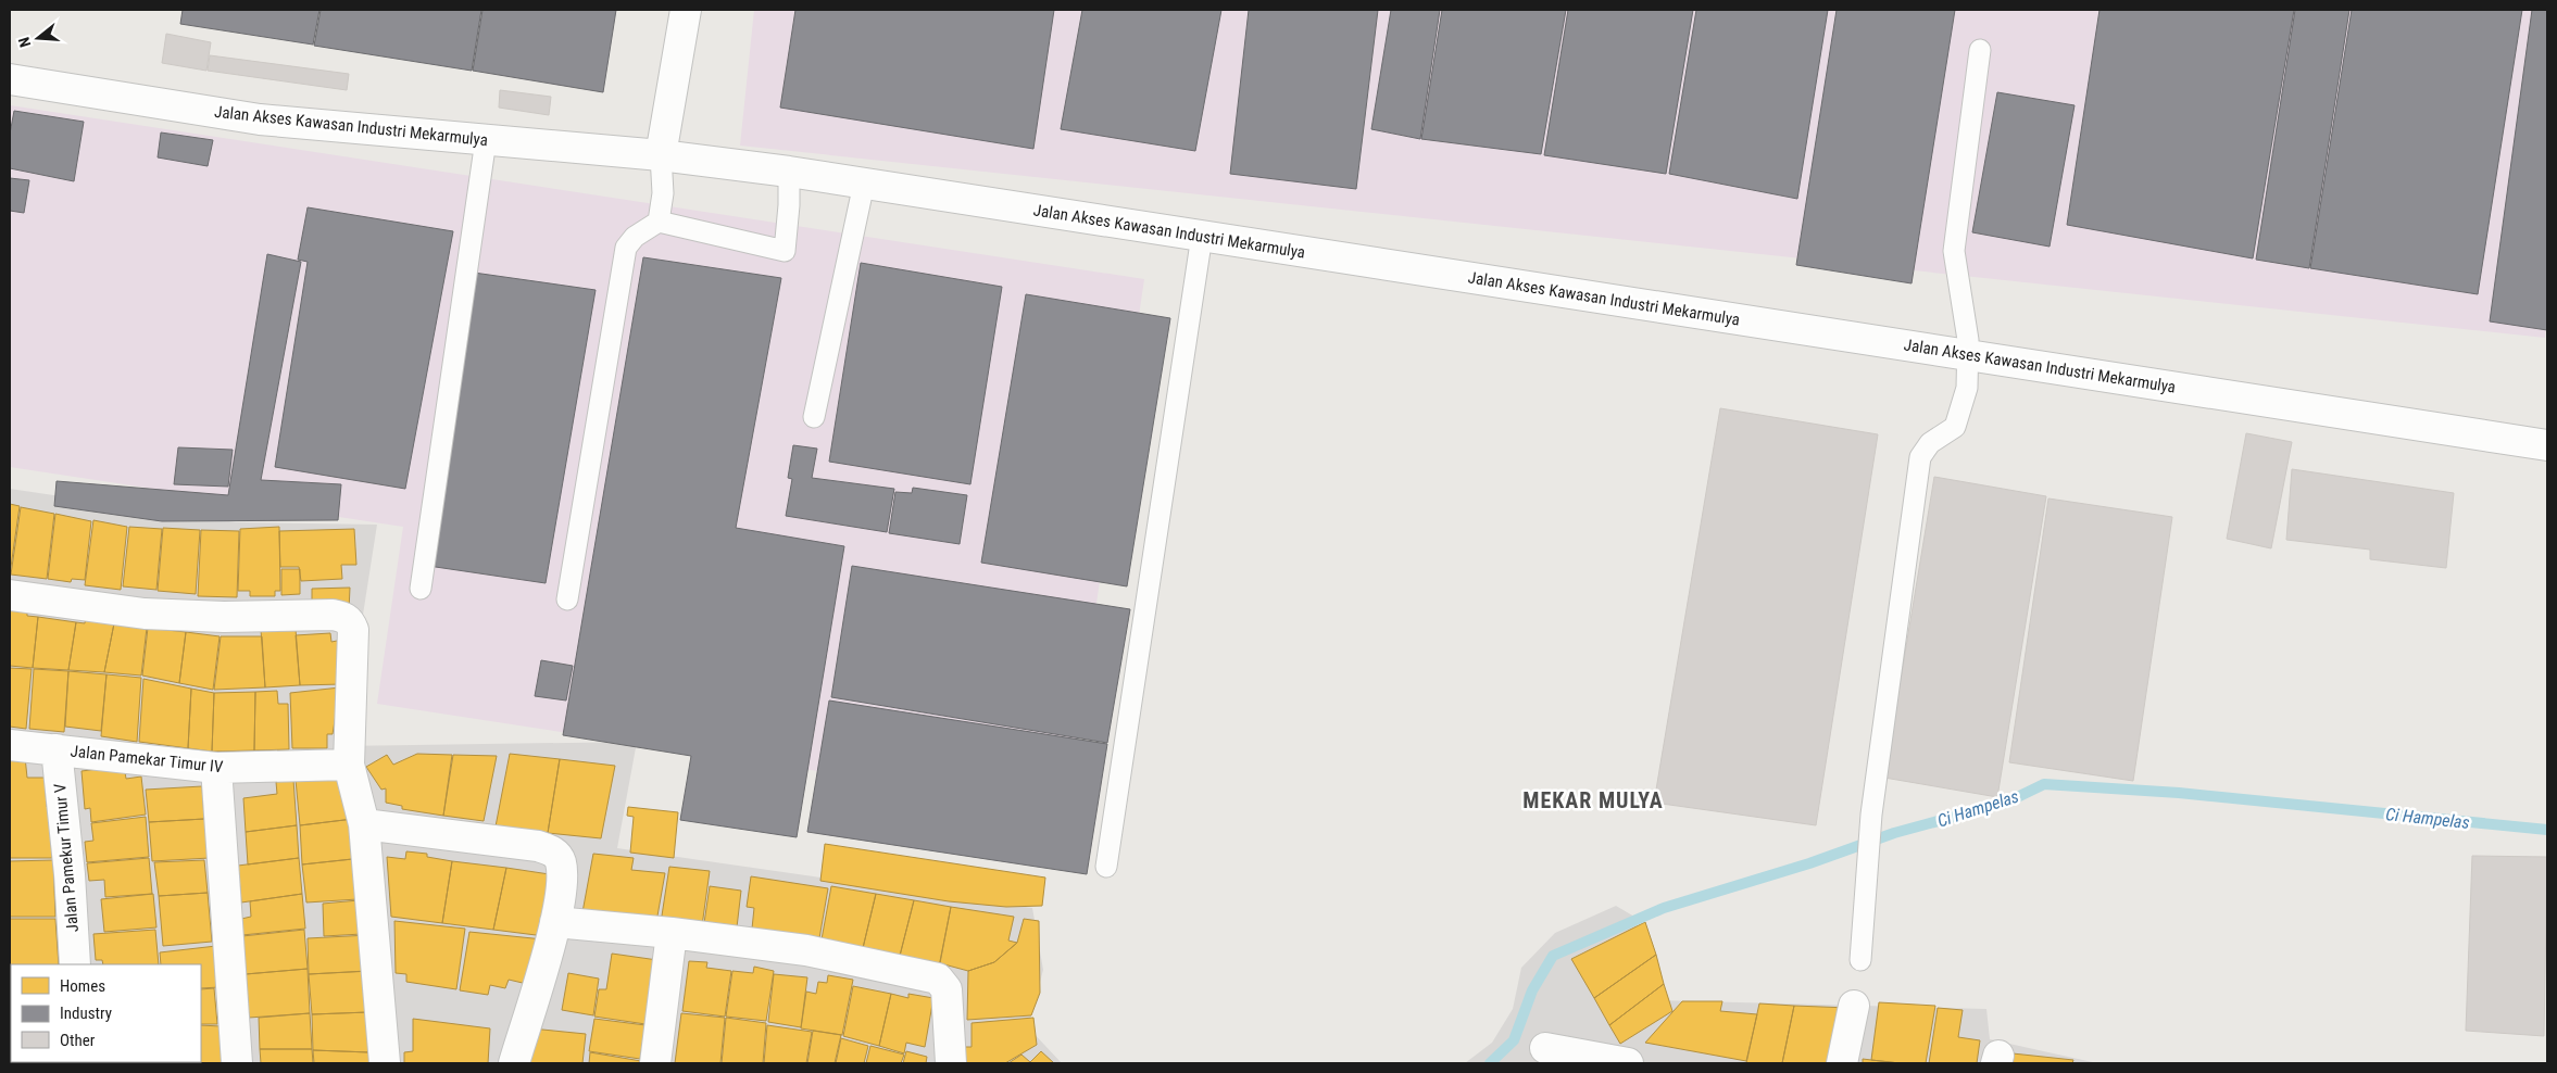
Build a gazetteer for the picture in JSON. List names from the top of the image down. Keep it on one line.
{"streets":{"street":["Jalan Akses Kawasan Industri Mekarmulya","Jalan Pamekar Timur IV","Jalan Pamekur Timur V"]},"crossings":[["Jalan Pamekar Timur IV","Jalan Pamekur Timur V"]],"districts":["MEKAR MULYA"],"water":["Ci Hampelas"],"legend":["Homes","Industry","Other"],"north":"left"}
